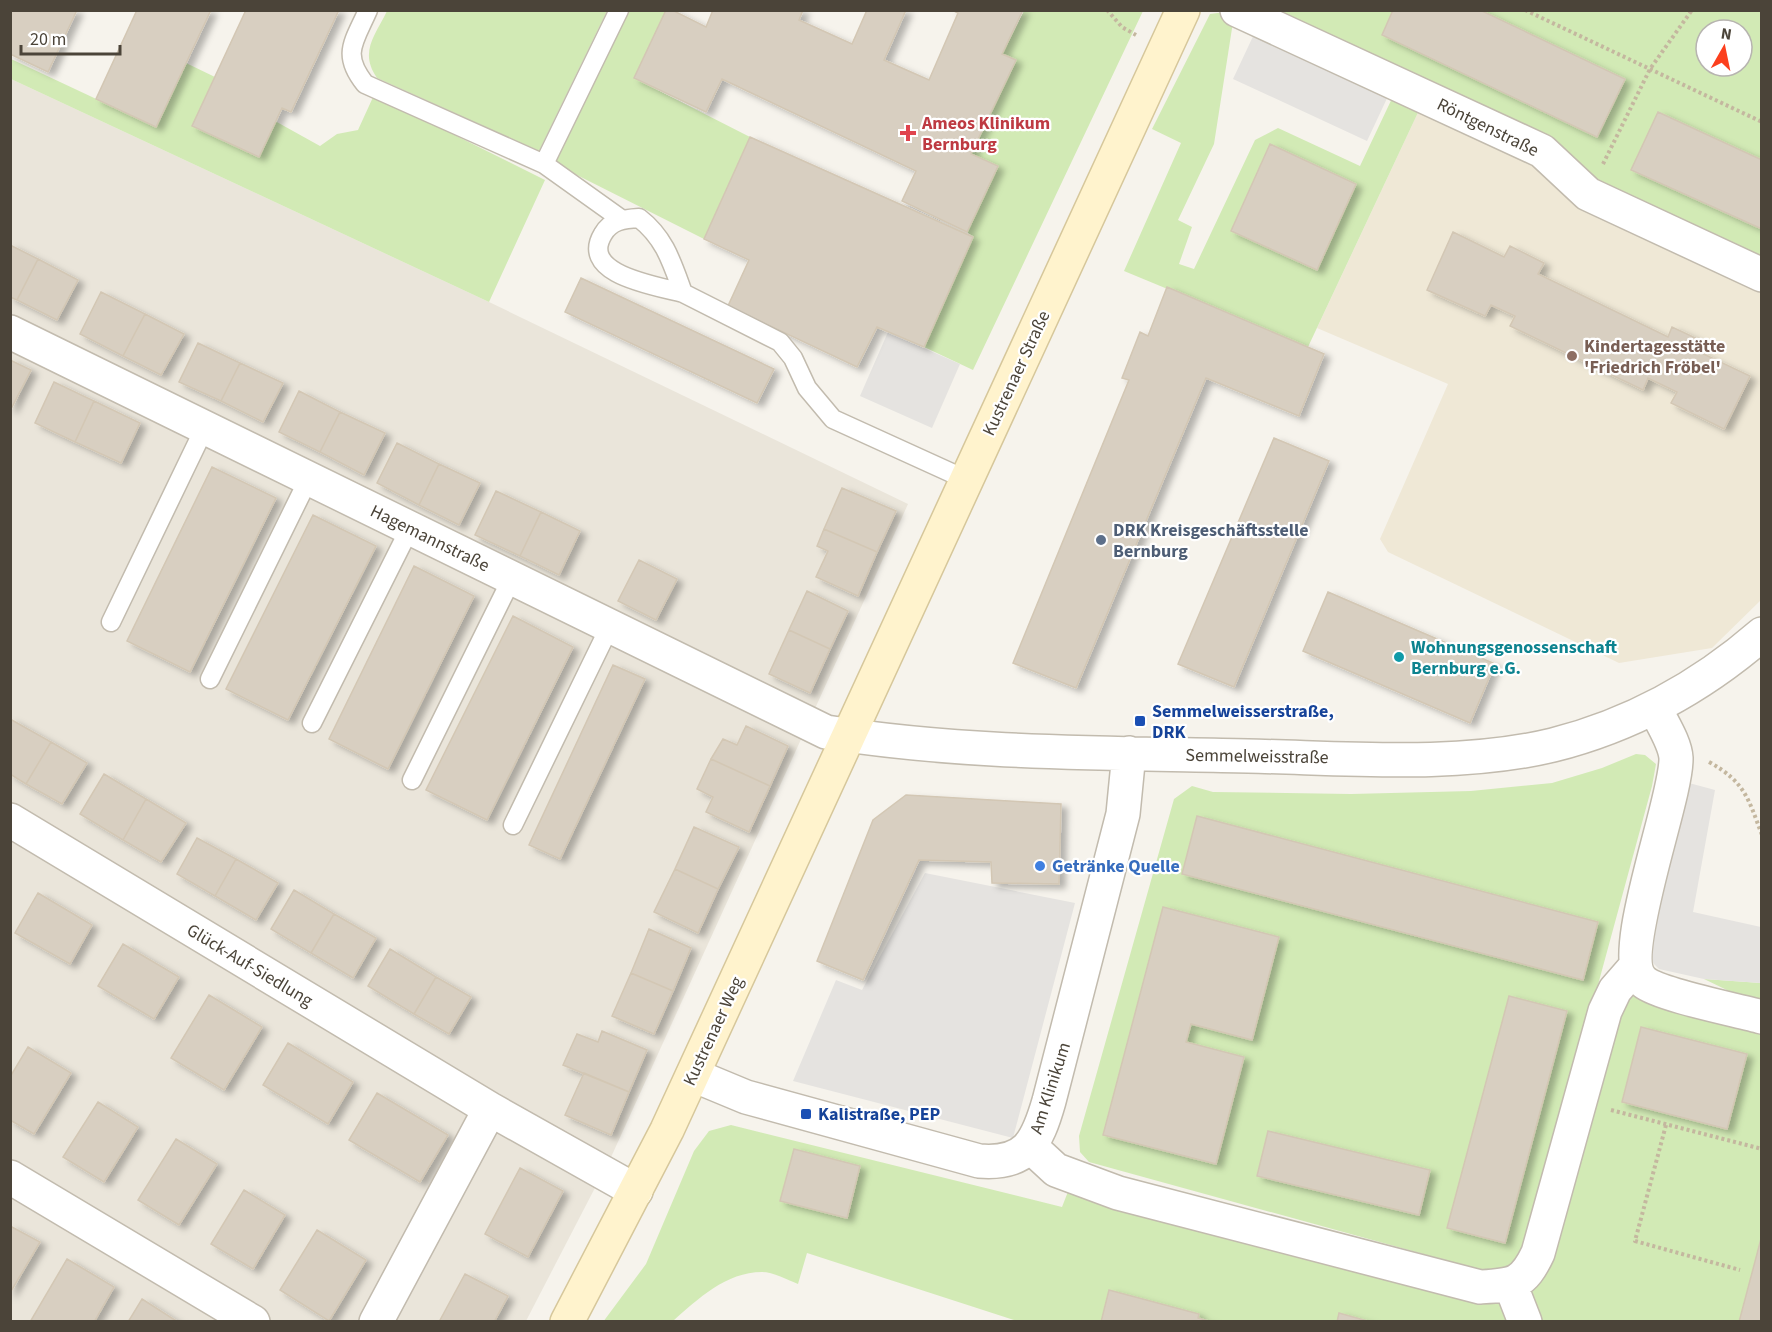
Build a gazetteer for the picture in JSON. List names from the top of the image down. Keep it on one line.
{"streets":{"street":["Röntgenstraße","Kustrenaer Straße","Hagemannstraße","Semmelweisstraße","Glück-Auf-Siedlung","Kustrenaer Weg","Am Klinikum"]},"crossings":[["Kustrenaer Straße","Hagemannstraße"],["Kustrenaer Straße","Semmelweisstraße"],["Kustrenaer Straße","Kustrenaer Weg"],["Hagemannstraße","Semmelweisstraße"],["Hagemannstraße","Kustrenaer Weg"],["Semmelweisstraße","Kustrenaer Weg"],["Semmelweisstraße","Am Klinikum"],["Glück-Auf-Siedlung","Kustrenaer Weg"],["Kustrenaer Weg","Am Klinikum"]],"places":{"health":["Ameos Klinikum Bernburg"],"other":["Kindertagesstätte 'Friedrich Fröbel'","DRK Kreisgeschäftsstelle Bernburg","Wohnungsgenossenschaft Bernburg e.G.","Getränke Quelle"],"transit":["Semmelweisserstraße, DRK","Kalistraße, PEP"]},"scale_bar":"20 m","north":"top"}
